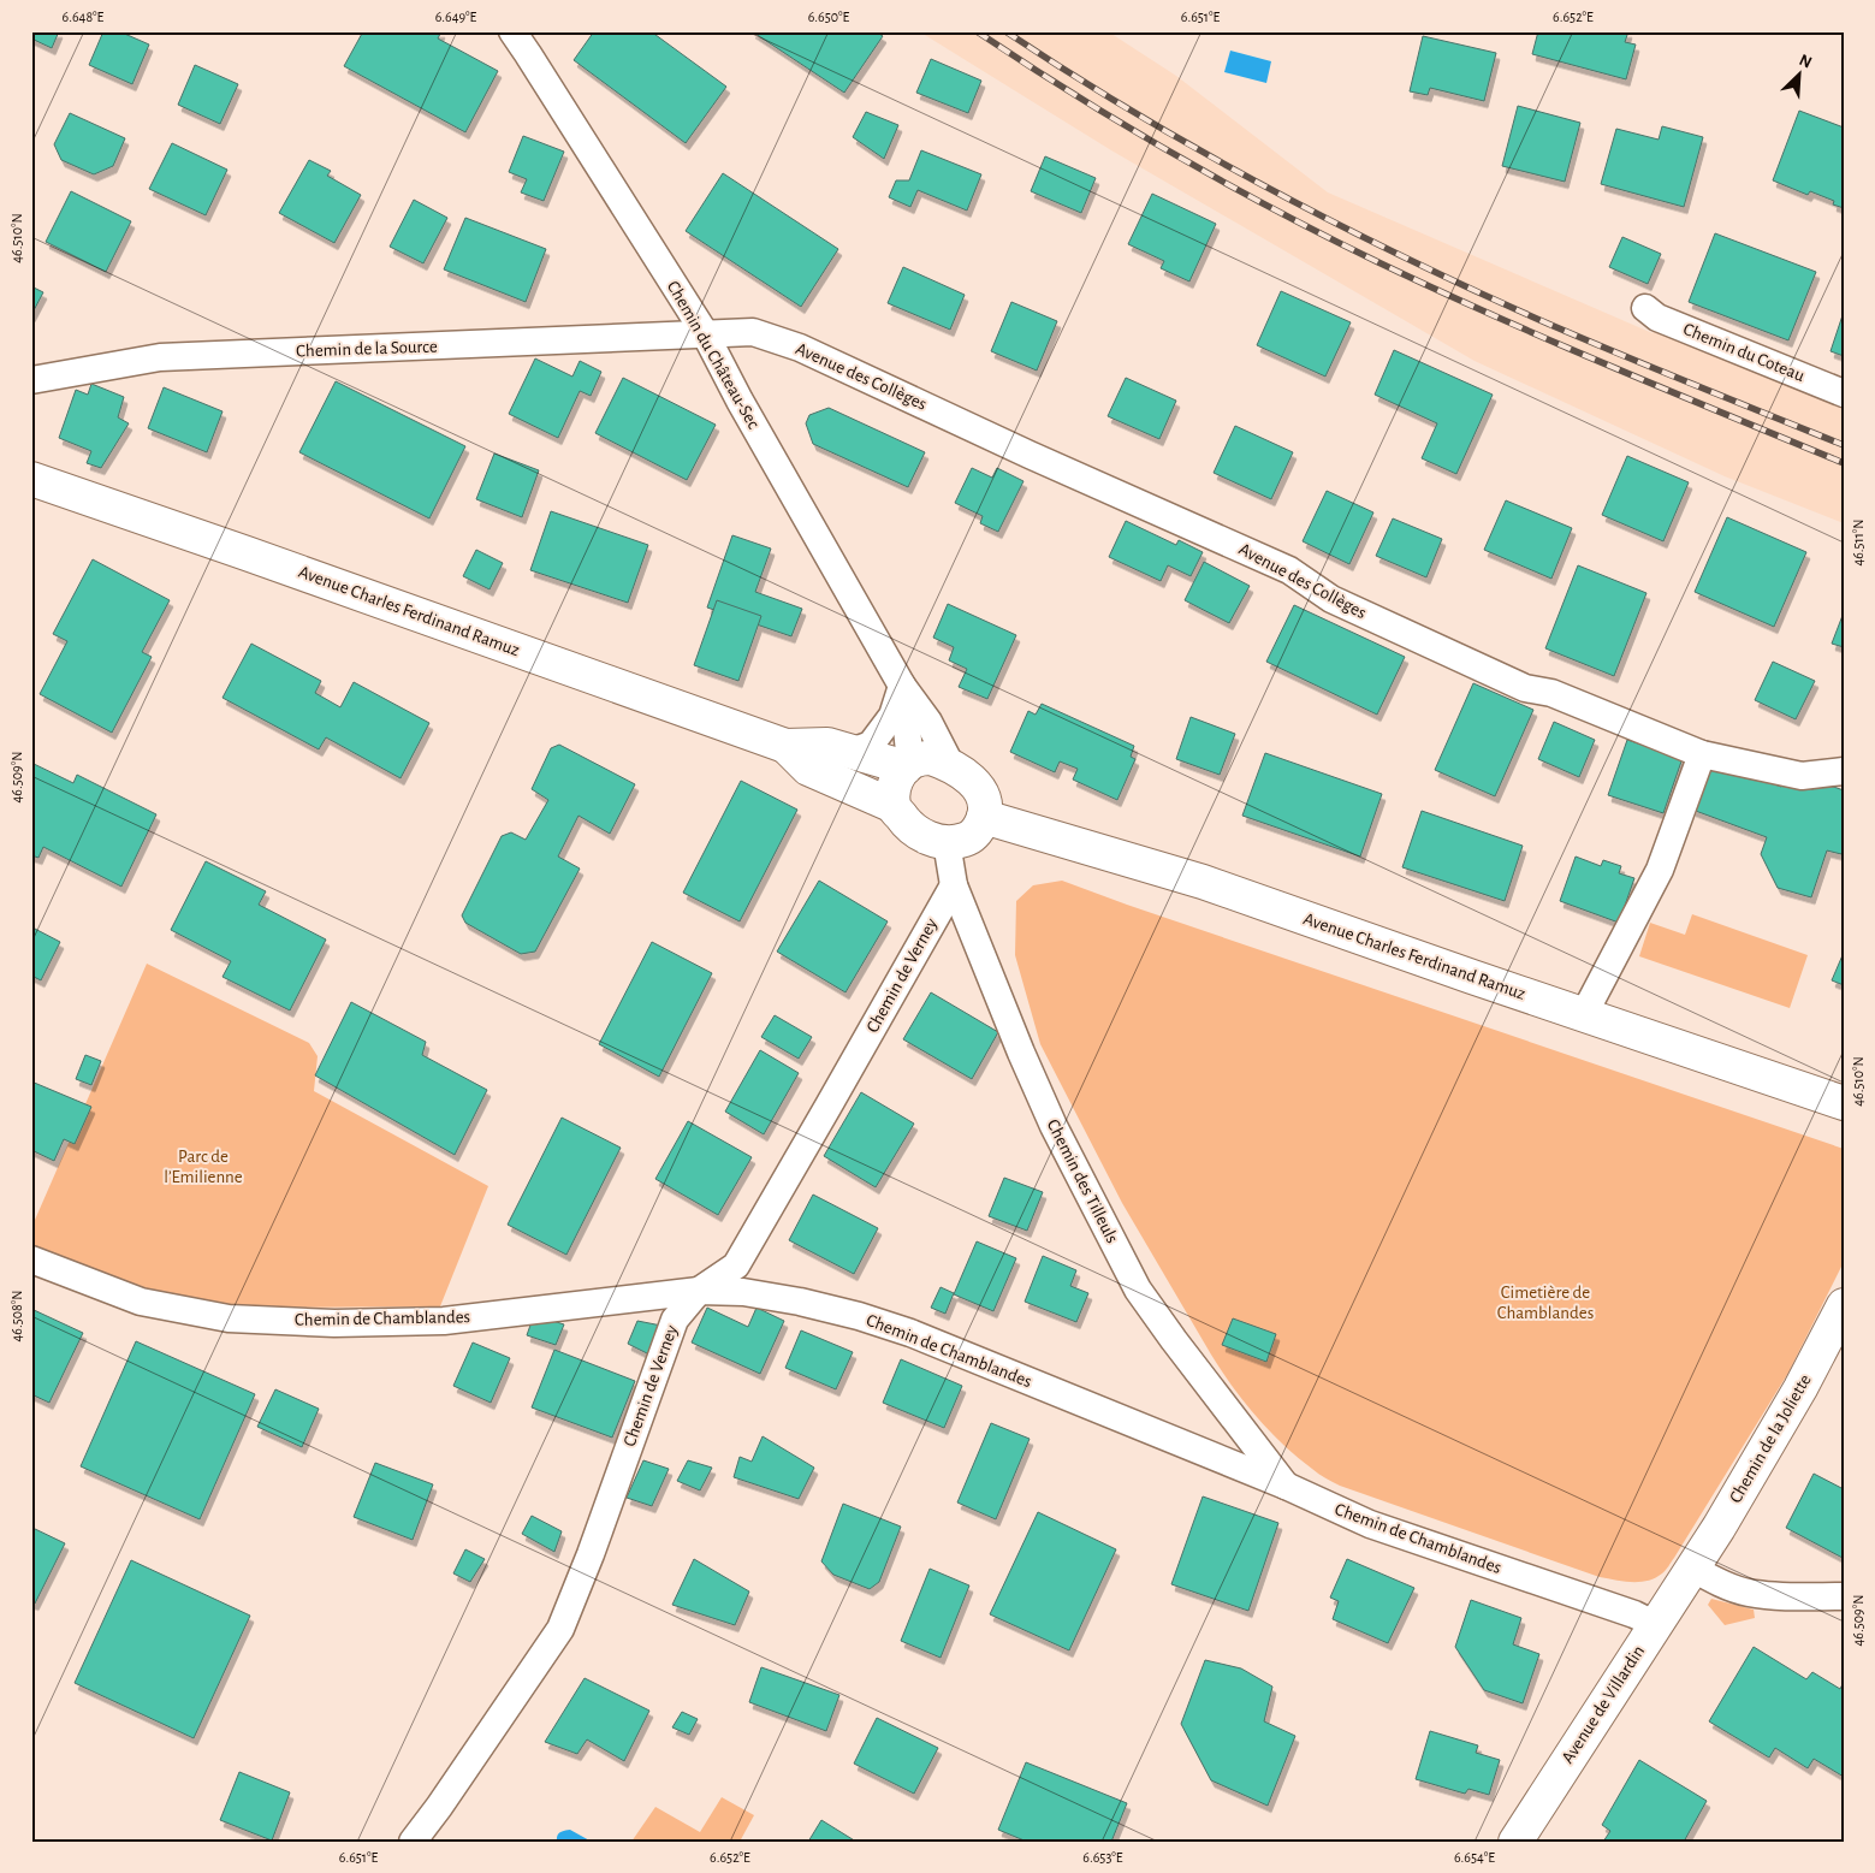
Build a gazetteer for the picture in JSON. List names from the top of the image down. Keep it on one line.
{"streets":{"street":["Chemin de la Source","Chemin du Coteau","Chemin du Château-Sec","Avenue des Collèges","Avenue Charles Ferdinand Ramuz","Chemin de Verney","Chemin des Tilleuls","Chemin de Chamblandes","Chemin de la Joliette","Avenue de Villardin"]},"crossings":[["Chemin de la Source","Chemin du Château-Sec"],["Chemin de la Source","Avenue des Collèges"],["Chemin du Château-Sec","Avenue des Collèges"],["Chemin du Château-Sec","Avenue Charles Ferdinand Ramuz"],["Chemin du Château-Sec","Chemin des Tilleuls"],["Avenue Charles Ferdinand Ramuz","Chemin des Tilleuls"],["Chemin de Verney","Chemin des Tilleuls"],["Chemin de Verney","Chemin de Chamblandes"],["Chemin des Tilleuls","Chemin de Chamblandes"],["Chemin de Chamblandes","Avenue de Villardin"],["Chemin de la Joliette","Avenue de Villardin"]],"parks":["Parc de l’Emilienne","Cimetière de Chamblandes"],"north":"top right","coordinates":["6.648°E","6.649°E","6.650°E","6.651°E","6.652°E","46.510°N","46.511°N","46.509°N","46.508°N","6.653°E","6.654°E"]}
